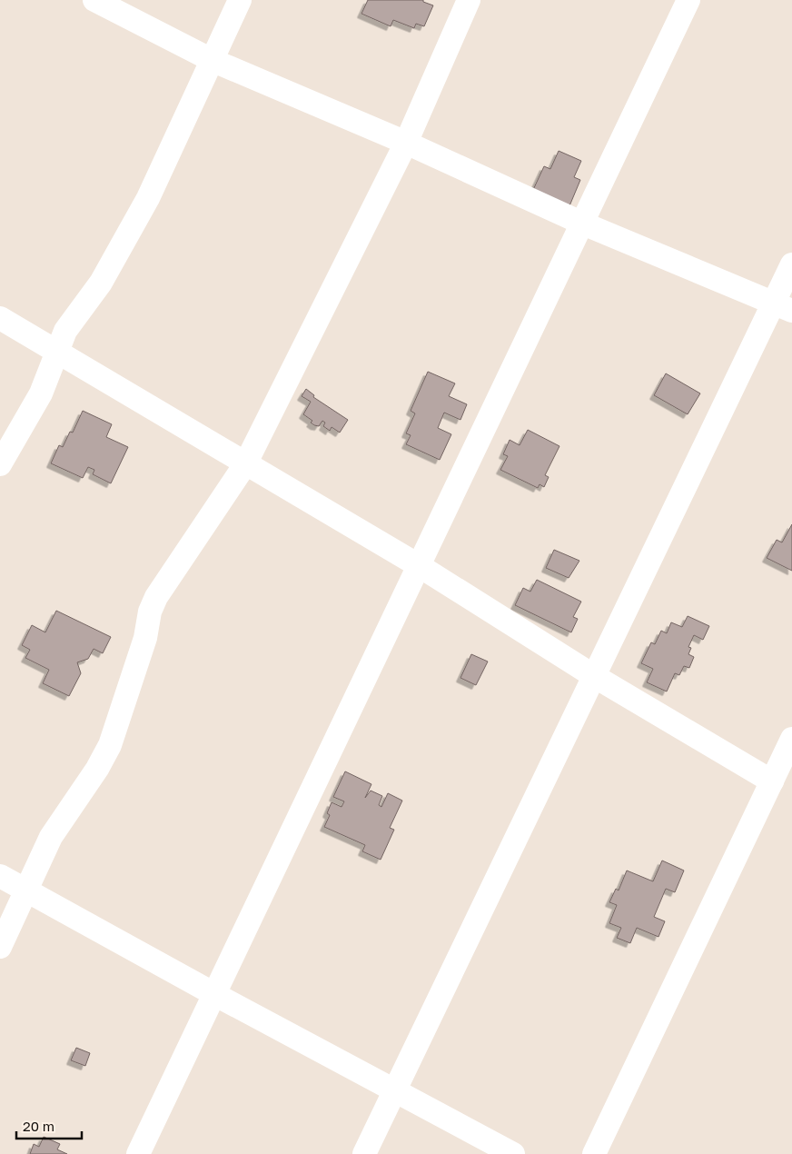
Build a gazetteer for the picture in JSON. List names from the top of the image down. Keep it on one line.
{"scale_bar":"20 m"}
